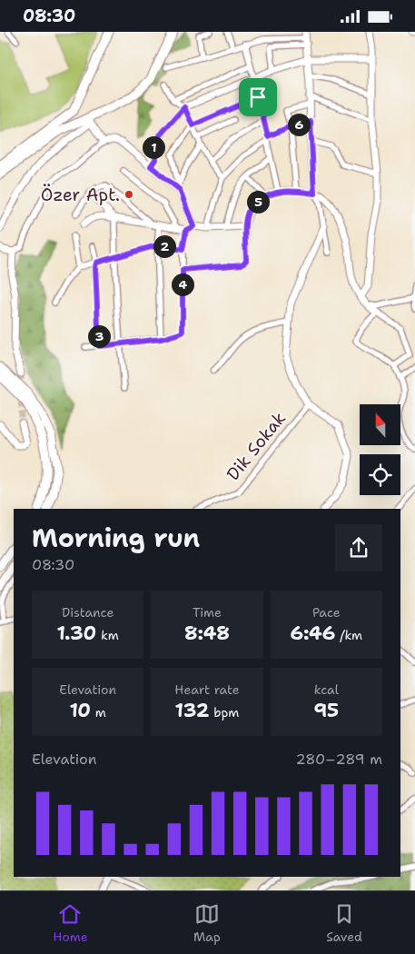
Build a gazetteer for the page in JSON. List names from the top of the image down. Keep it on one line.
{"streets":{"street":["Dik Sokak"]},"places":["Özer Apt."],"north":"top","page":{"status":"08:30","pins":["6","1","5","2","4","3"],"heading":["Morning run","08:30"],"stats":[["Distance","1.30 km"],["Time","8:48"],["Pace","6:46 /km"],["Elevation","10 m"],["Heart rate","132 bpm"],["kcal","95"]],"chart":["Elevation","280–289 m"],"tabs":["Home","Map","Saved"]}}
